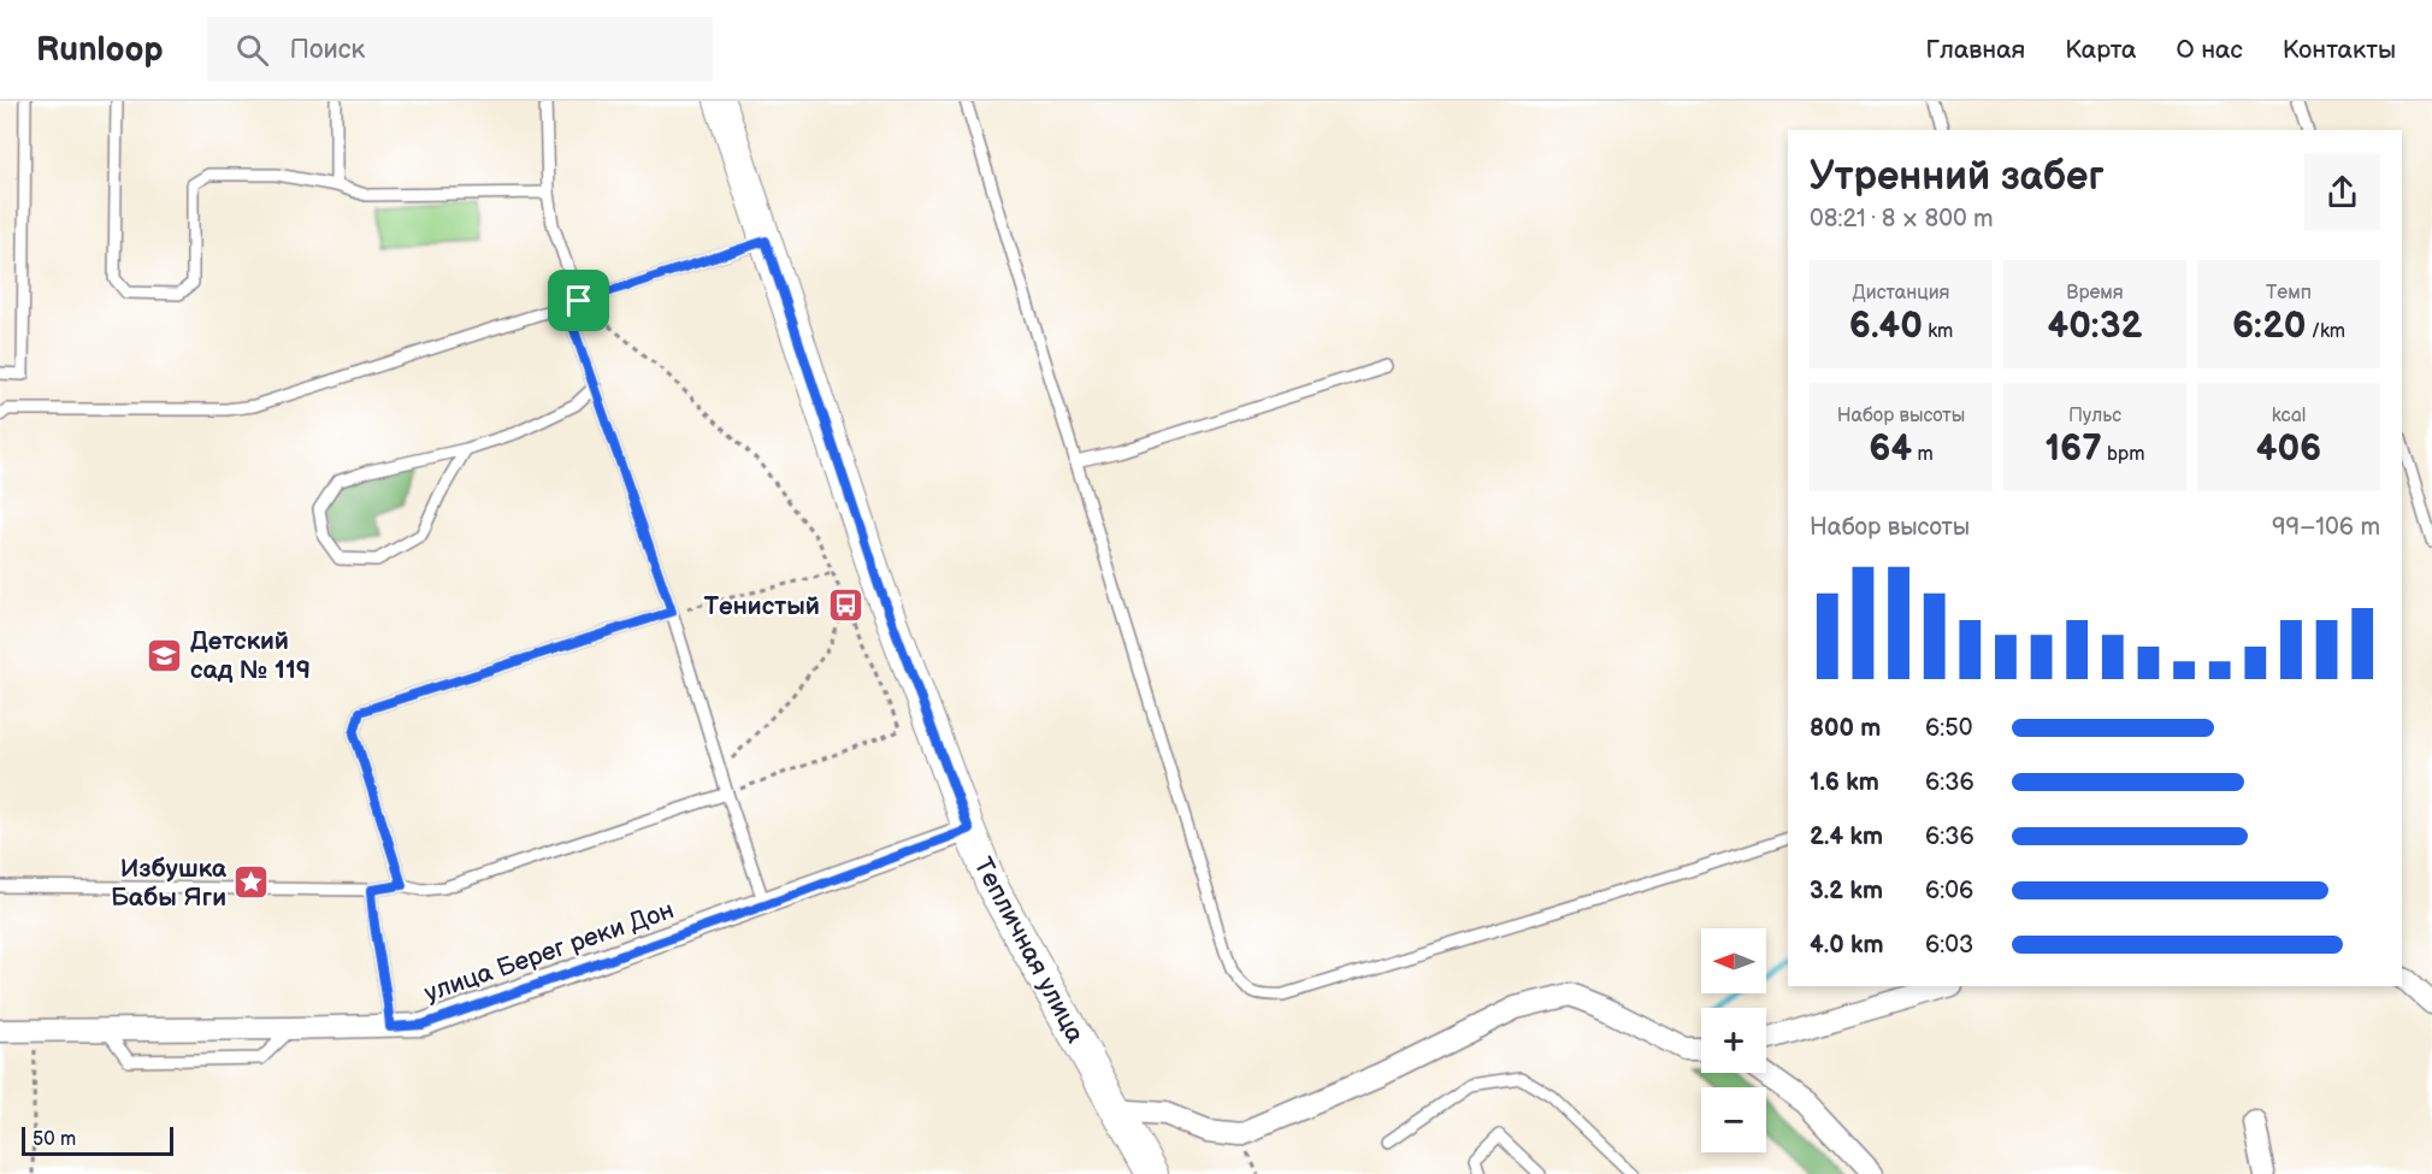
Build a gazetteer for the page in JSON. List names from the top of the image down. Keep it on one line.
{"streets":{"street":["Тепличная улица","улица Берег реки Дон"]},"crossings":[["Тепличная улица","улица Берег реки Дон"]],"places":{"bus stop":["Тенистый"],"school or university":["Детский сад № 119"],"place":["Избушка Бабы Яги"]},"scale_bar":"50 m","north":"left","page":{"header":"Runloop","search":"Поиск","nav":["Главная","Карта","О нас","Контакты"],"heading":["Утренний забег","08:21 · 8 × 800 m"],"stats":[["Дистанция","6.40 km"],["Время","40:32"],["Темп","6:20 /km"],["Набор высоты","64 m"],["Пульс","167 bpm"],["kcal","406"]],"chart":["Набор высоты","99–106 m"],"list":[{"name":"800 m","note":"6:50"},{"name":"1.6 km","note":"6:36"},{"name":"2.4 km","note":"6:36"},{"name":"3.2 km","note":"6:06"},{"name":"4.0 km","note":"6:03"}],"map_buttons":["+","−"],"scale":"50 m"}}
